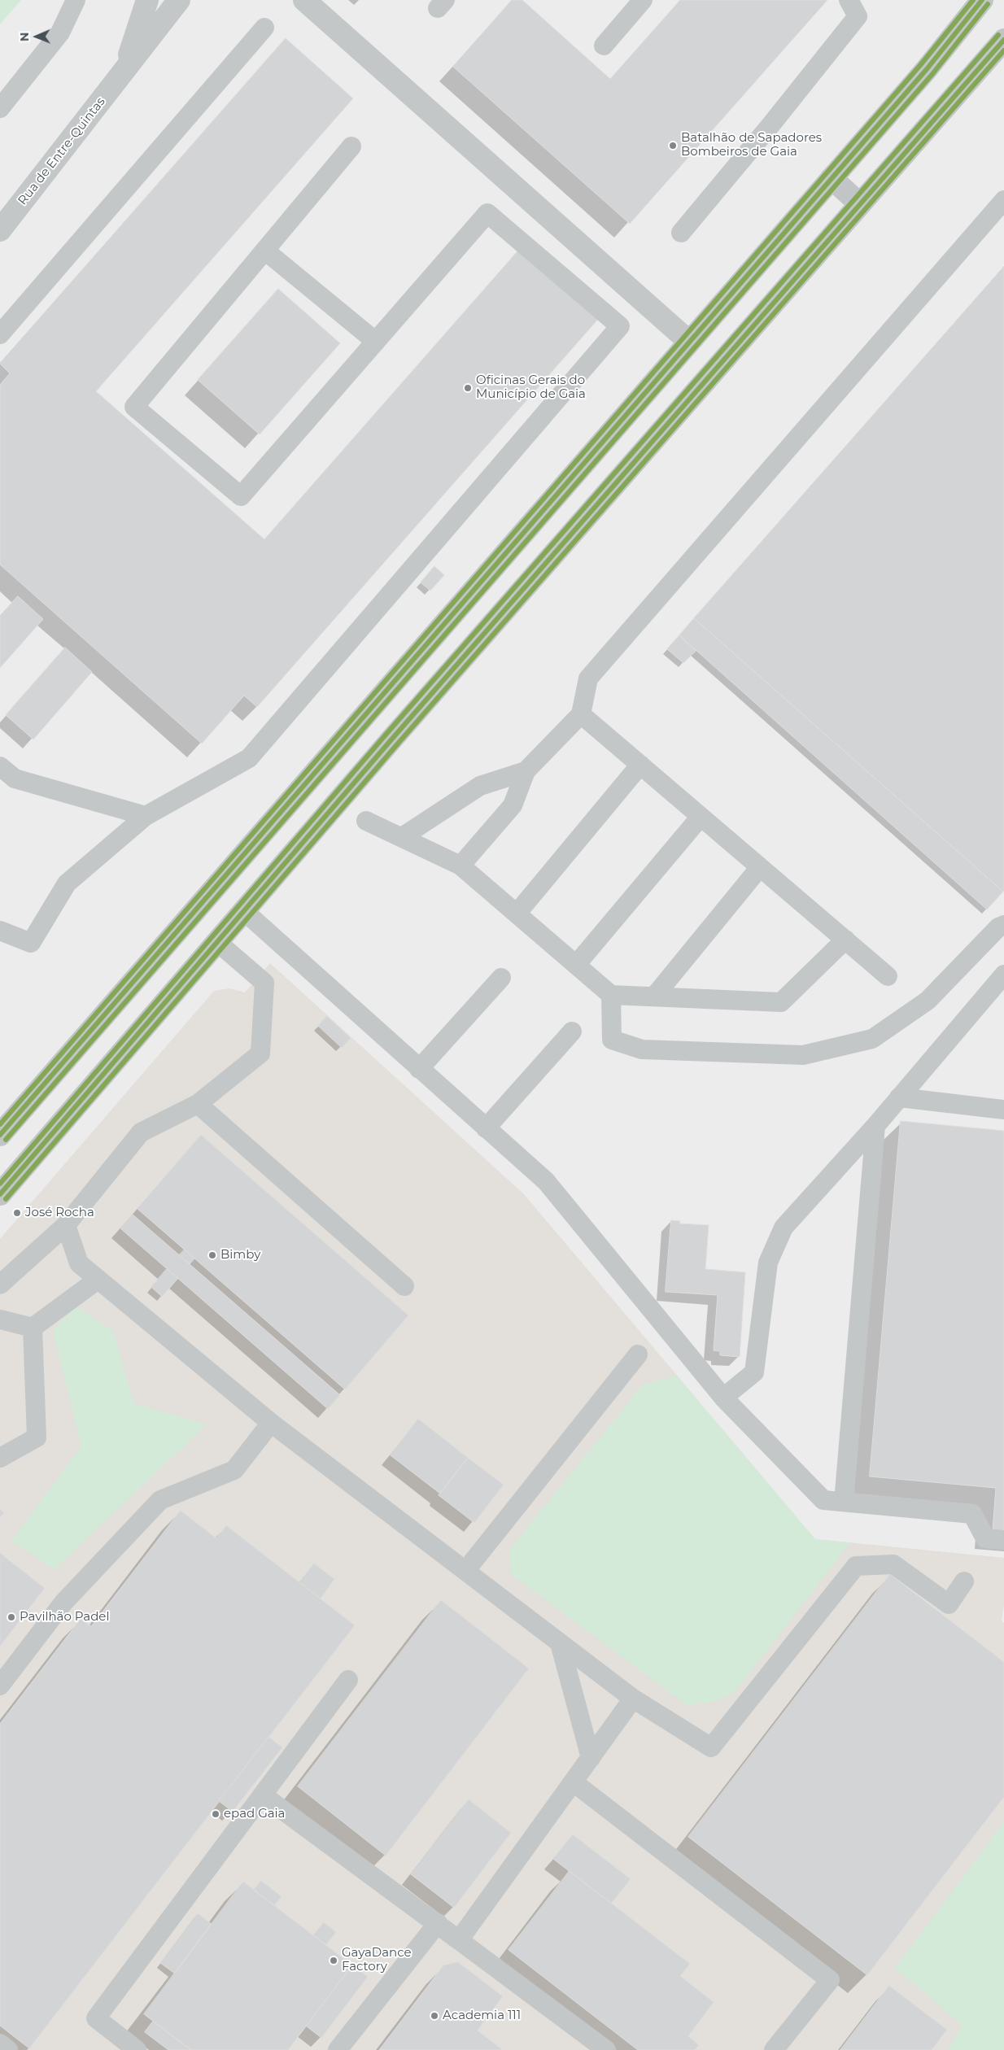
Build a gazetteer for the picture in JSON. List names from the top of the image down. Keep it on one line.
{"streets":{"street":["Rua de Entre-Quintas"]},"places":["Batalhão de Sapadores Bombeiros de Gaia","Oficinas Gerais do Município de Gaia","José Rocha","Bimby","Pavilhão Padel","epad Gaia","GayaDance Factory","Academia 111"],"north":"left"}
